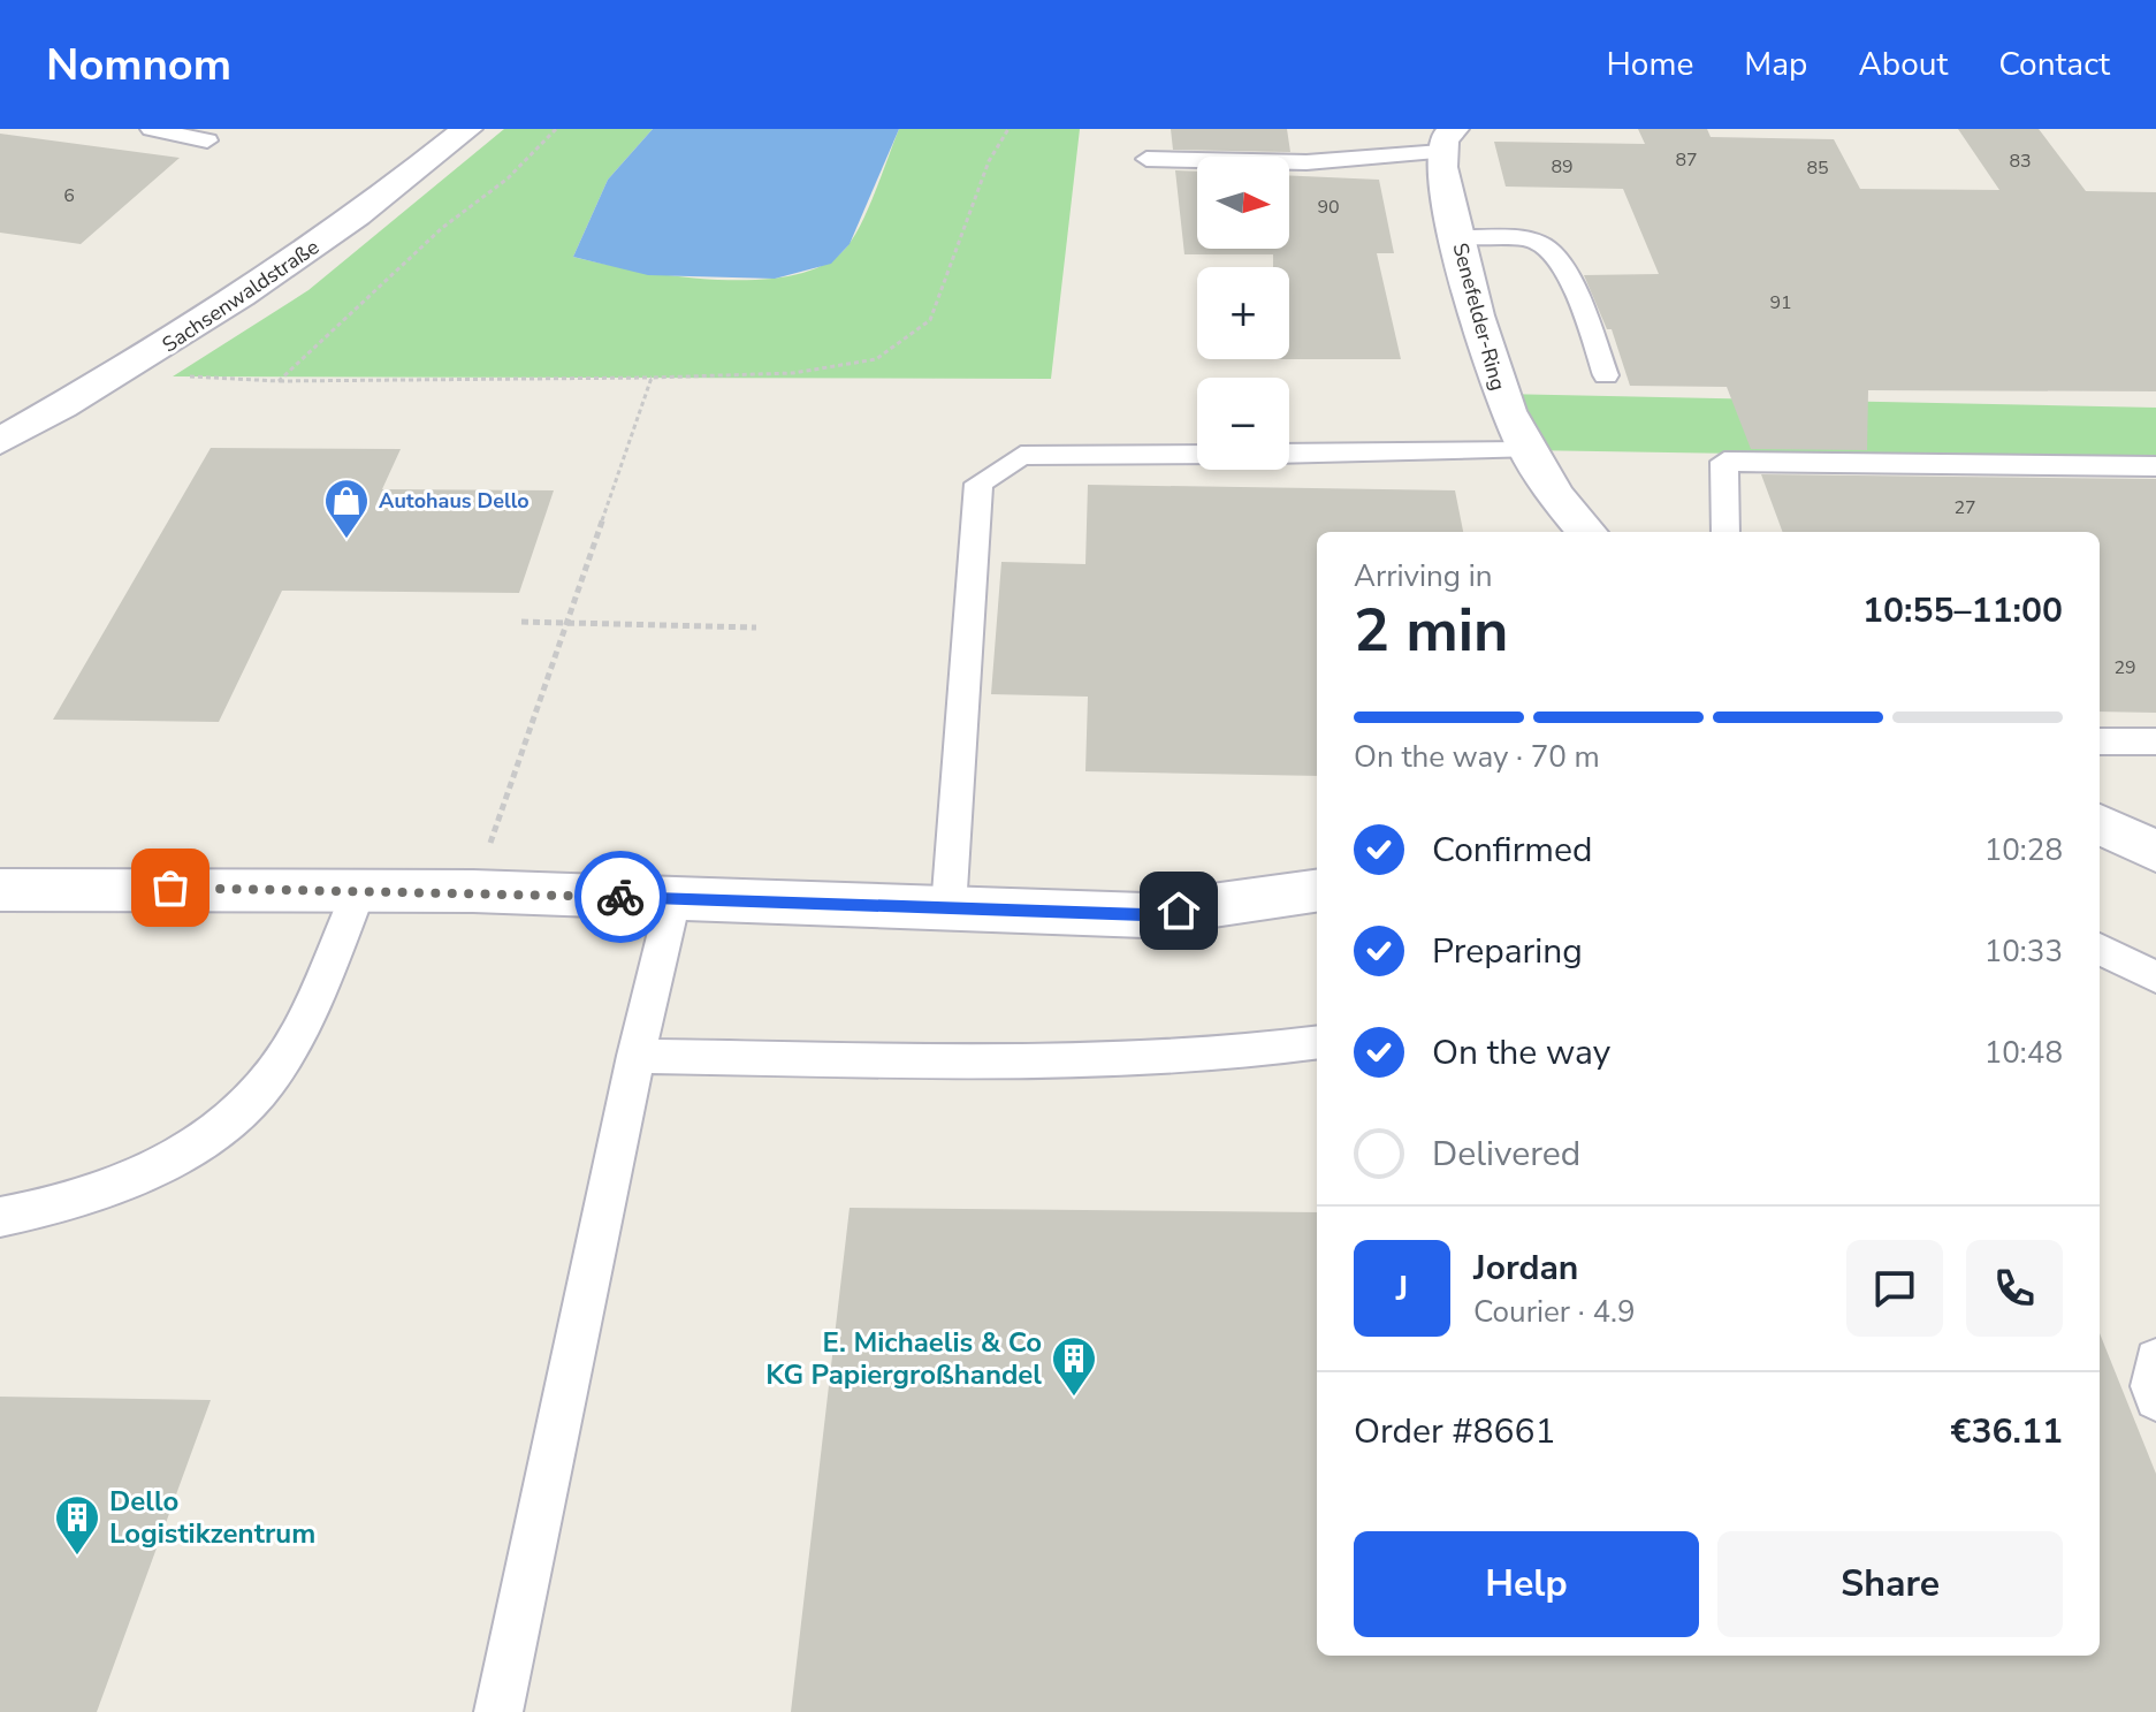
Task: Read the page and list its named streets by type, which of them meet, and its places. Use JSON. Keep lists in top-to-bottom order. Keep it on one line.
{"streets":{"street":["Sachsenwaldstraße","Senefelder-Ring"]},"places":{"shop":["Autohaus Dello"],"building":["E. Michaelis & Co KG Papiergroßhandel","Dello Logistikzentrum"]},"house_numbers":["87","83","89","85","6","90","91","27","29"],"north":"right","page":{"header":"Nomnom","nav":["Home","Map","About","Contact"],"map_buttons":["+","−"],"heading":["2 min","Arriving in","10:55–11:00"],"panel":["Jordan","Courier · 4.9","Order #8661","€36.11"],"bar":"On the way · 70 m","list":[["Confirmed","10:28"],["Preparing","10:33"],["On the way","10:48"],"Delivered"],"round":"J","buttons":["Help","Share"]}}
